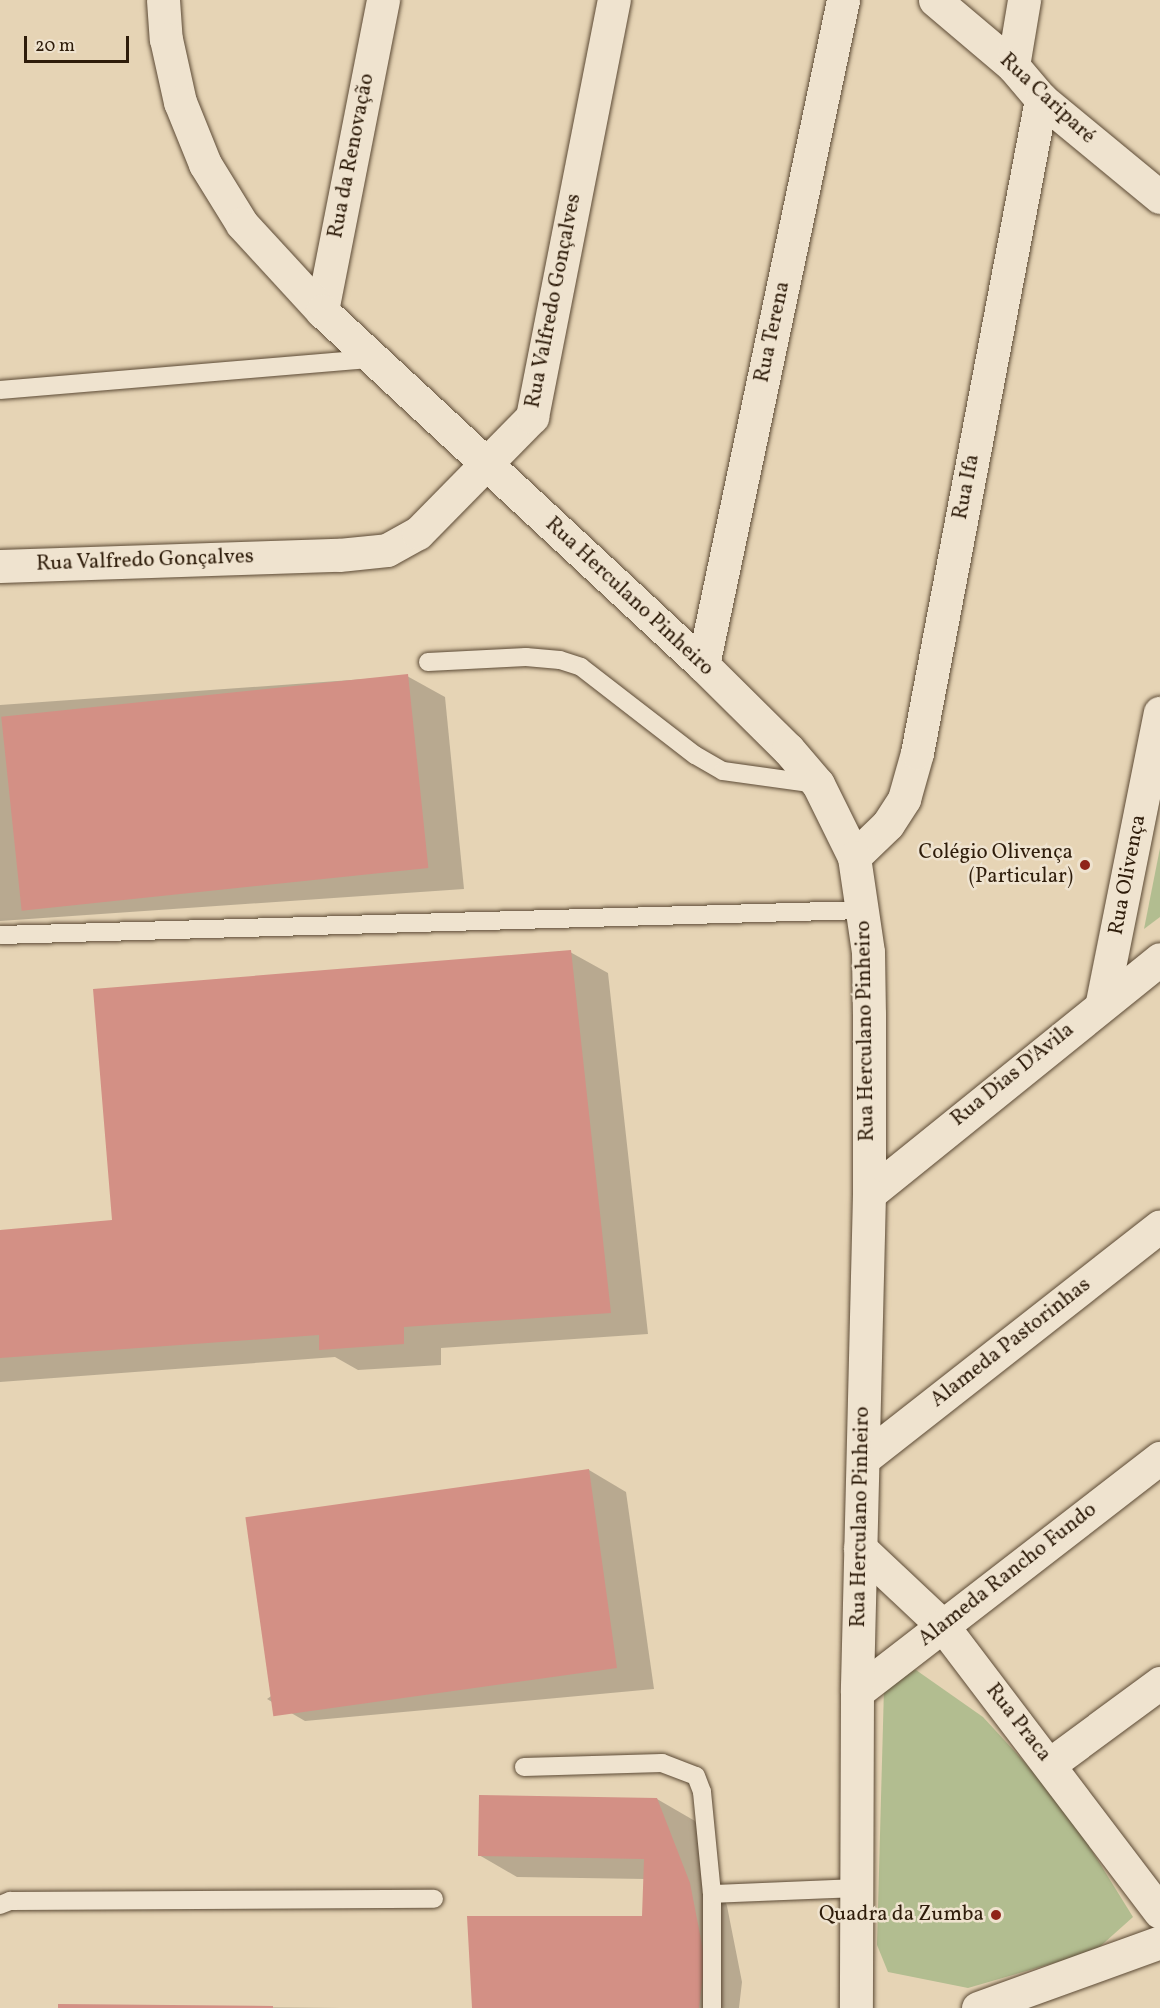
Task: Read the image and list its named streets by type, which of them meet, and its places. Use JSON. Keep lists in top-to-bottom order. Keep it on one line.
{"streets":{"street":["Rua Cariparé","Rua da Renovação","Rua Valfredo Gonçalves","Rua Terena","Rua Ifa","Rua Herculano Pinheiro","Rua Olivença","Rua Dias D'Avila","Alameda Pastorinhas","Alameda Rancho Fundo","Rua Praca"]},"crossings":[["Rua Cariparé","Rua Ifa"],["Rua da Renovação","Rua Herculano Pinheiro"],["Rua Valfredo Gonçalves","Rua Herculano Pinheiro"],["Rua Terena","Rua Herculano Pinheiro"],["Rua Ifa","Rua Herculano Pinheiro"],["Rua Herculano Pinheiro","Rua Dias D'Avila"],["Rua Herculano Pinheiro","Alameda Pastorinhas"],["Rua Herculano Pinheiro","Alameda Rancho Fundo"],["Rua Herculano Pinheiro","Rua Praca"],["Rua Olivença","Rua Dias D'Avila"],["Alameda Rancho Fundo","Rua Praca"]],"places":["Colégio Olivença (Particular)","Quadra da Zumba"],"scale_bar":"20 m"}
